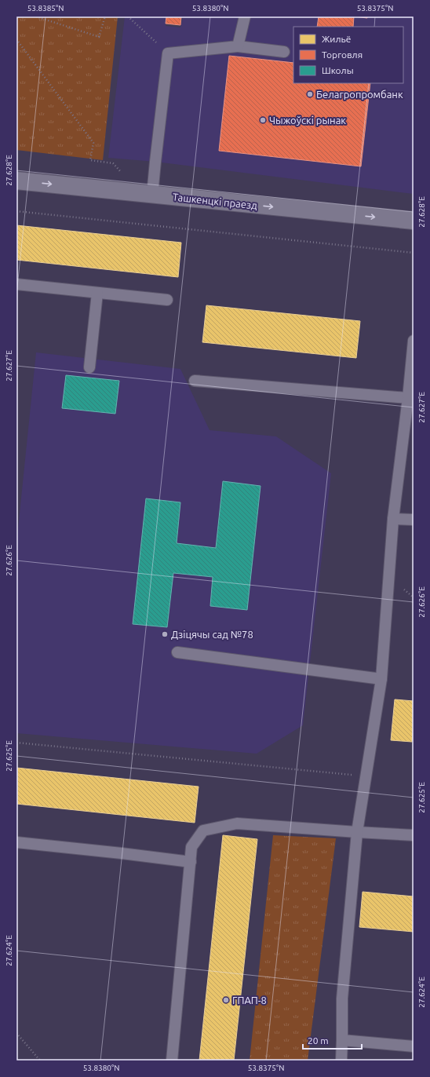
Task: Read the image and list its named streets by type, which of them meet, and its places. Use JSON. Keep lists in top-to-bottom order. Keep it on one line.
{"streets":{"street":["Ташкенцкі праезд"]},"one_way":["Ташкенцкі праезд"],"places":["Белагропромбанк","Чыжоўскі рынак","Дзіцячы сад №78","ГПАП-8"],"legend":["Жильё","Торговля","Школы"],"scale_bar":"20 m","coordinates":["53.8385°N","53.8380°N","53.8375°N","27.628°E","27.627°E","27.626°E","27.625°E","27.624°E"]}
